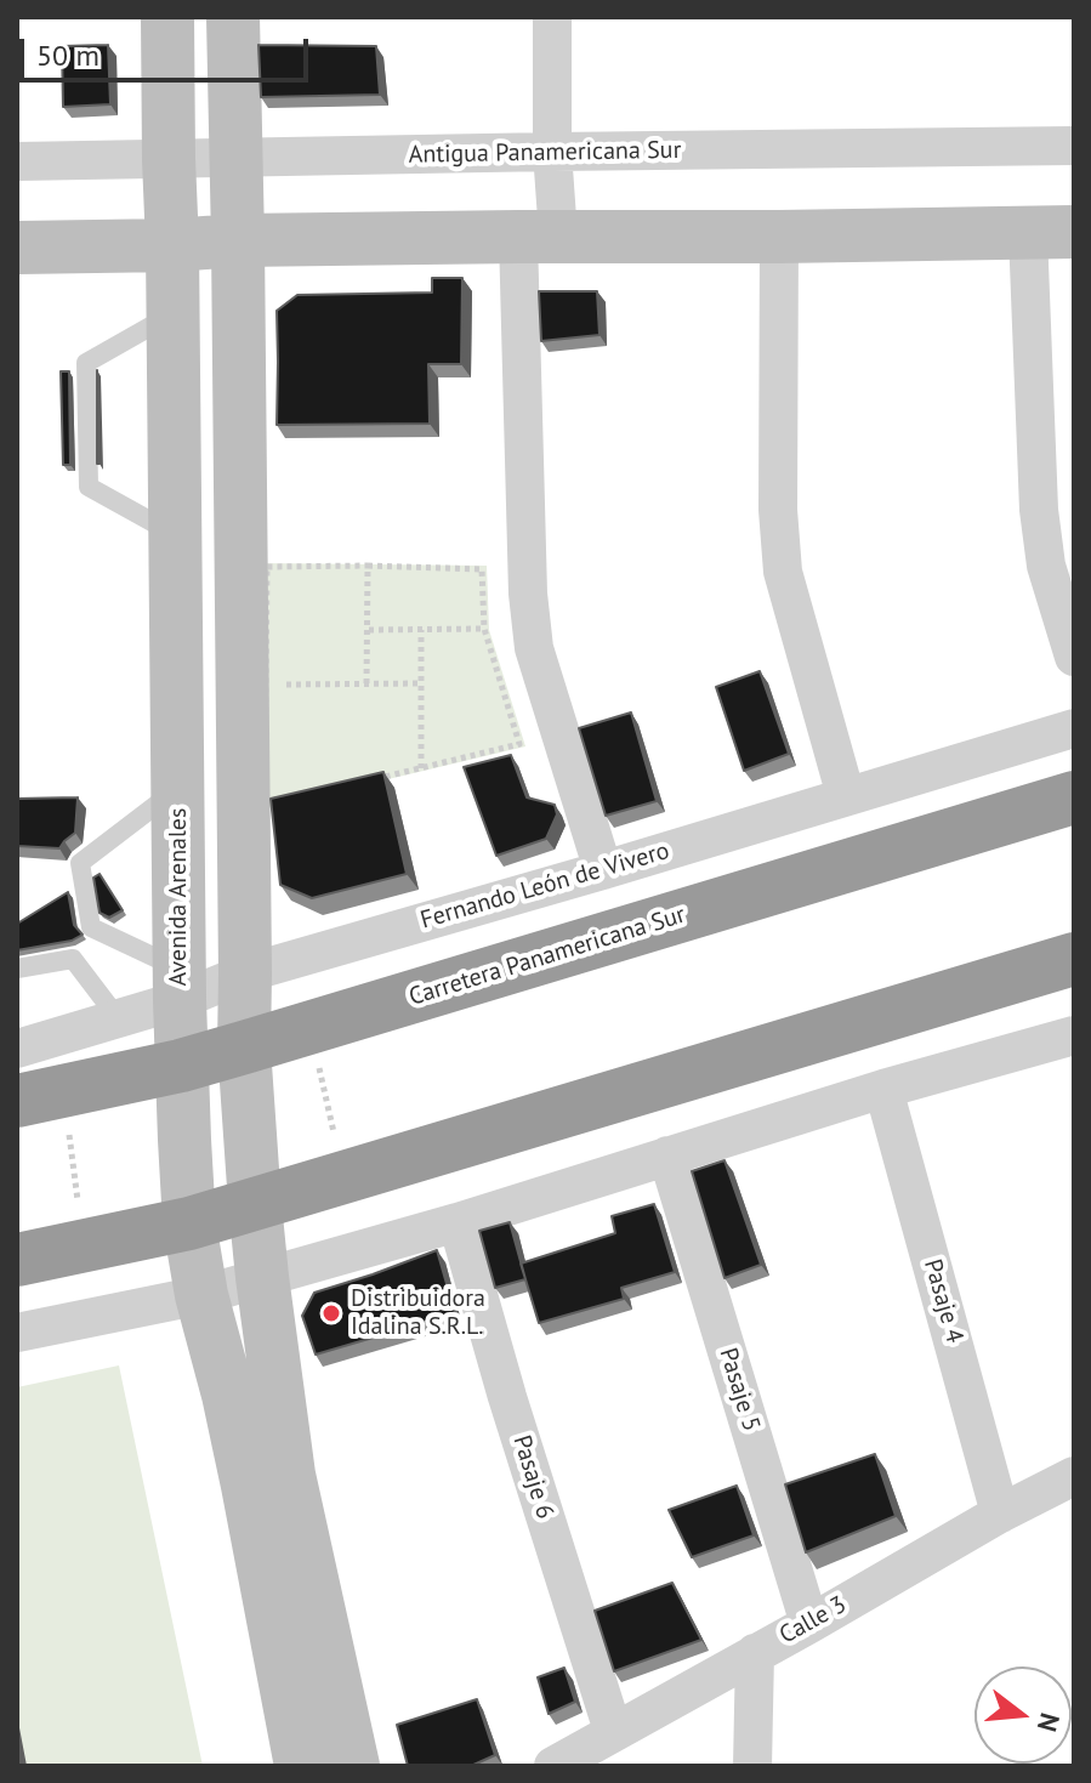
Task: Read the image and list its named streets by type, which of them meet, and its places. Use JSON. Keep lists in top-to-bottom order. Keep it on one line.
{"streets":{"highway":["Carretera Panamericana Sur"],"street":["Antigua Panamericana Sur","Fernando León de Vivero","Avenida Arenales","Pasaje 4","Pasaje 5","Pasaje 6","Calle 3"]},"crossings":[["Antigua Panamericana Sur","Avenida Arenales"],["Fernando León de Vivero","Avenida Arenales"],["Avenida Arenales","Carretera Panamericana Sur"],["Pasaje 4","Calle 3"],["Pasaje 5","Calle 3"],["Pasaje 6","Calle 3"]],"places":["Distribuidora Idalina S.R.L."],"scale_bar":"50 m","north":"right"}
